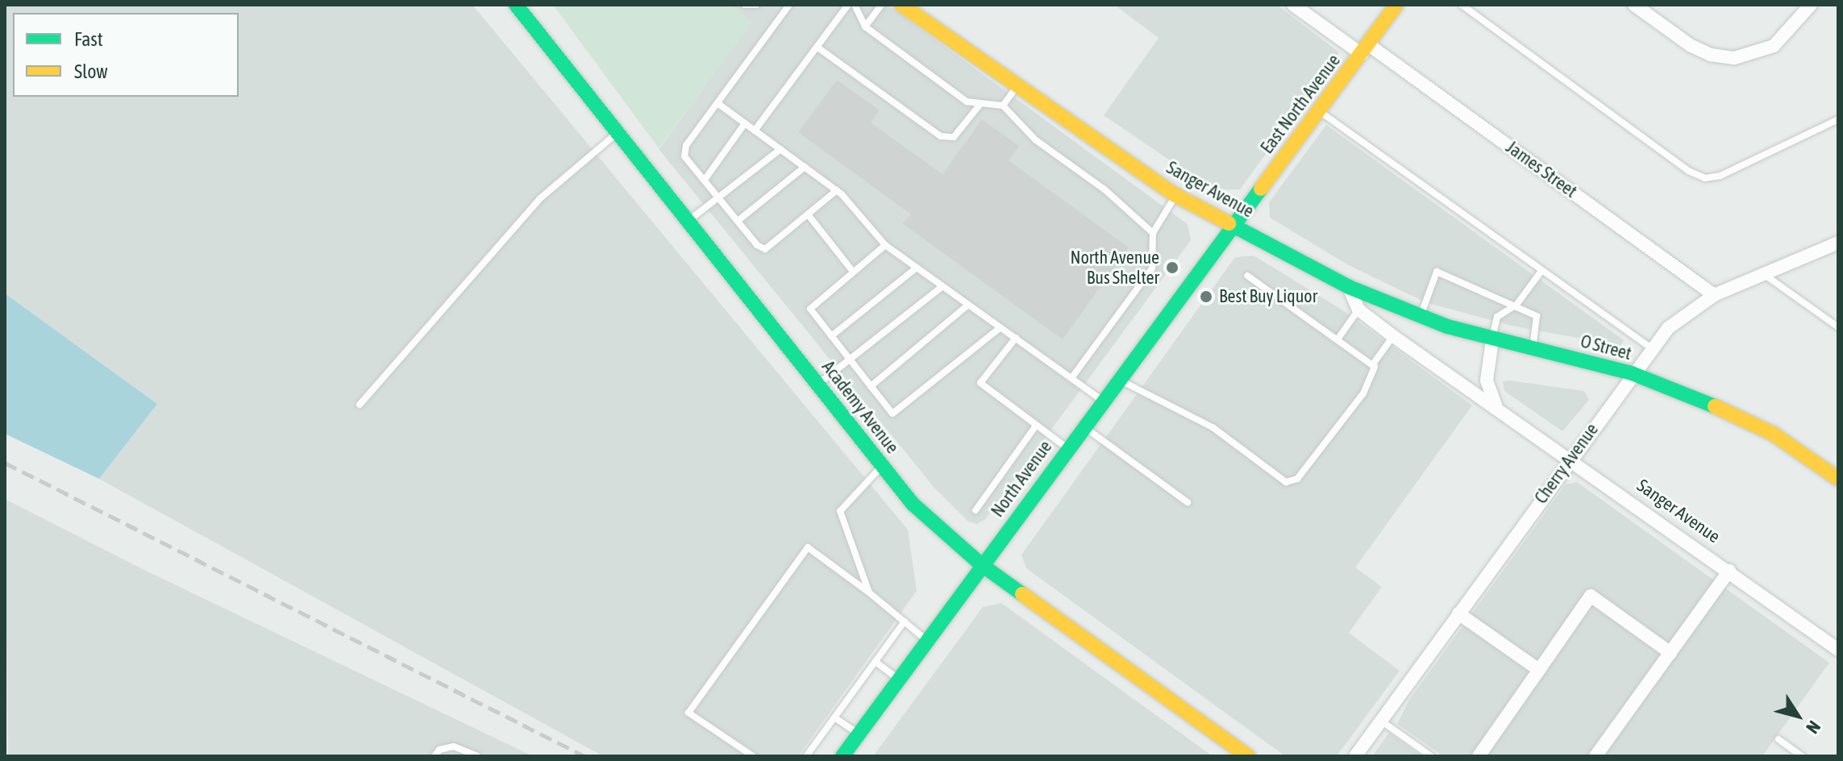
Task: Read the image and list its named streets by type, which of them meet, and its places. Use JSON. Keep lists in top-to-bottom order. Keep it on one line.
{"streets":{"street":["East North Avenue","James Street","Sanger Avenue","O Street","Academy Avenue","Cherry Avenue","North Avenue"]},"crossings":[["East North Avenue","James Street"],["East North Avenue","Sanger Avenue"],["East North Avenue","North Avenue"],["James Street","Cherry Avenue"],["Sanger Avenue","O Street"],["Sanger Avenue","Cherry Avenue"],["Sanger Avenue","North Avenue"],["O Street","Cherry Avenue"],["Academy Avenue","North Avenue"]],"places":["North Avenue Bus Shelter","Best Buy Liquor"],"legend":["Fast","Slow"],"north":"bottom right"}
